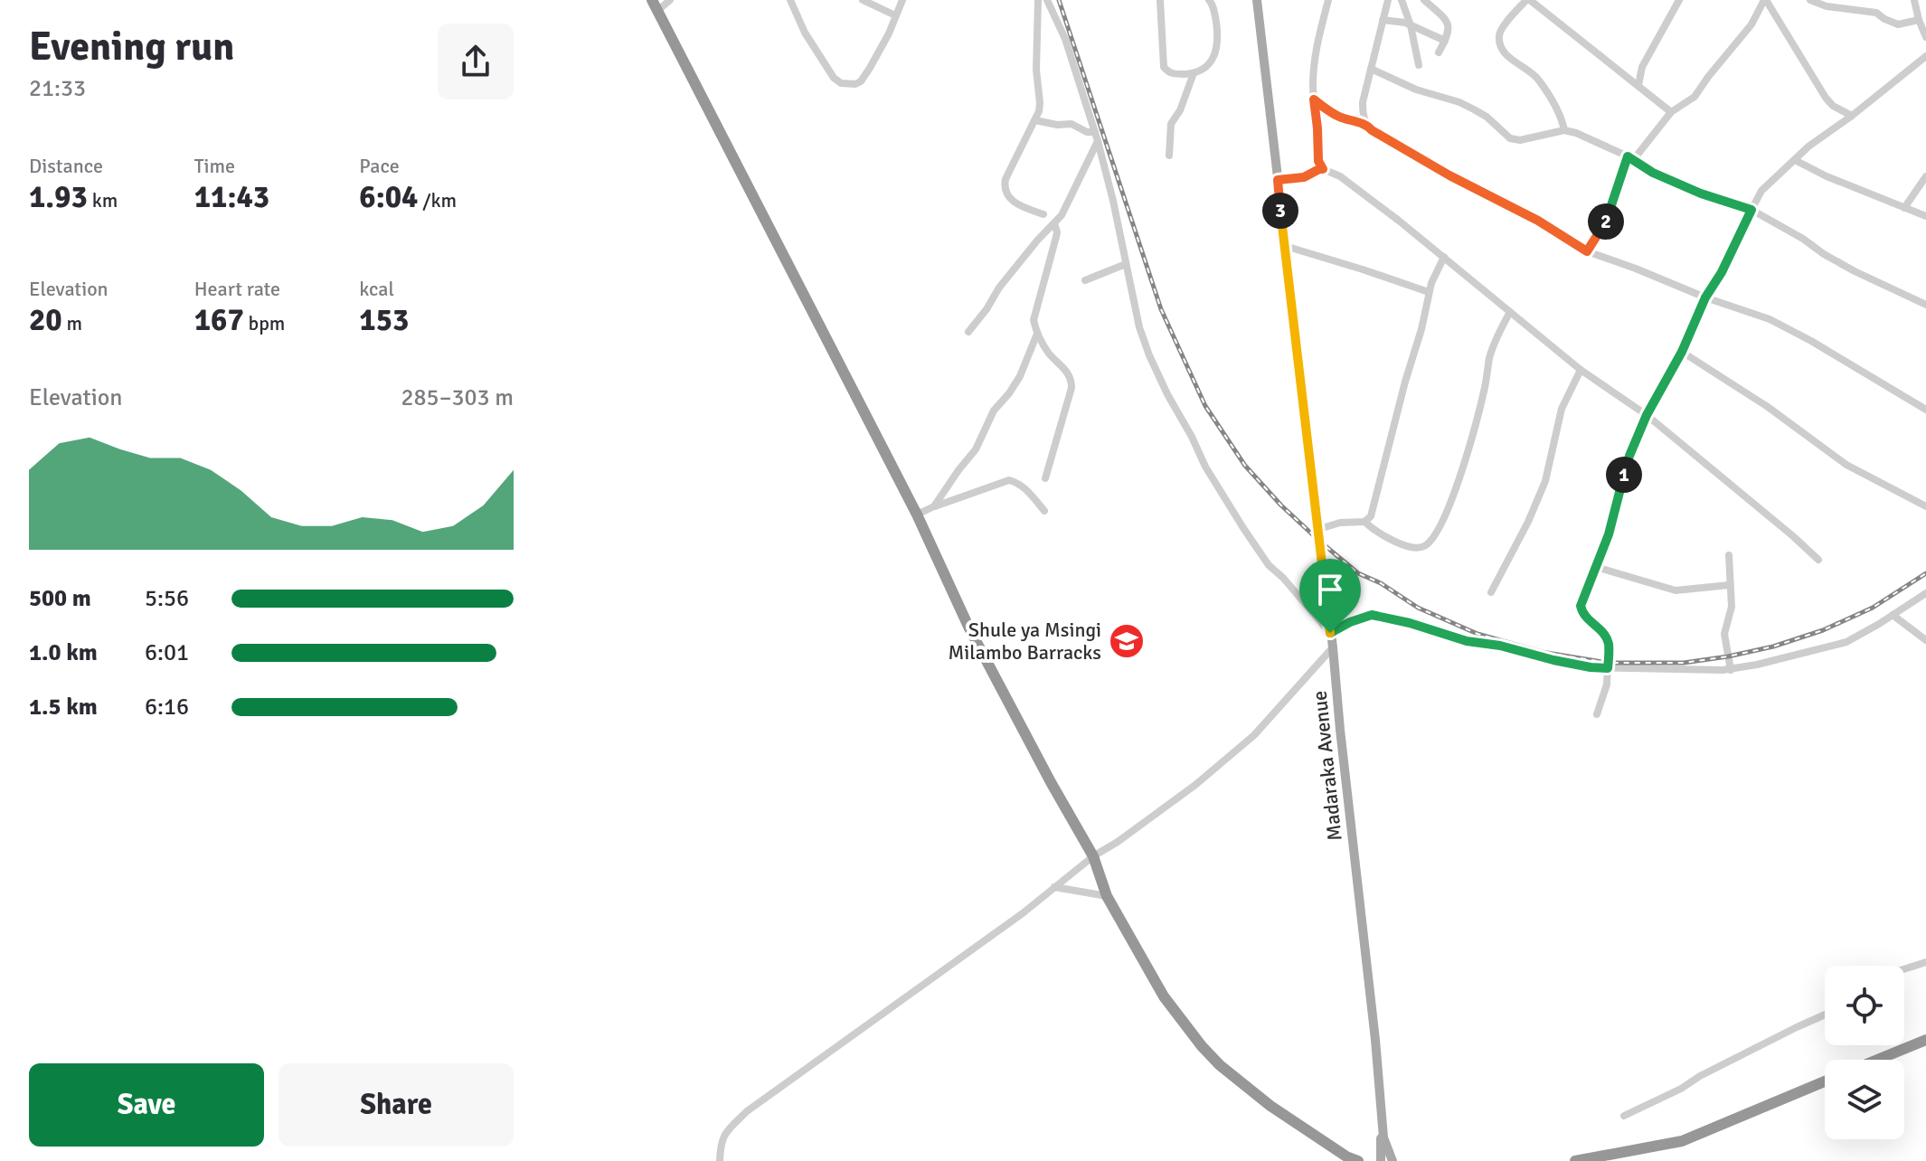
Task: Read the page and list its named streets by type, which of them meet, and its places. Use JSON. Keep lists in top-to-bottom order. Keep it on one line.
{"streets":{"main road":["Madaraka Avenue"]},"places":{"school or university":["Shule ya Msingi Milambo Barracks"]},"page":{"heading":["Evening run","21:33"],"stats":[["Distance","1.93 km"],["Time","11:43"],["Pace","6:04 /km"],["Elevation","20 m"],["Heart rate","167 bpm"],["kcal","153"]],"pins":["3","2","1"],"chart":["Elevation","285–303 m"],"list":[{"name":"500 m","note":"5:56"},{"name":"1.0 km","note":"6:01"},{"name":"1.5 km","note":"6:16"}],"buttons":["Save","Share"]}}
